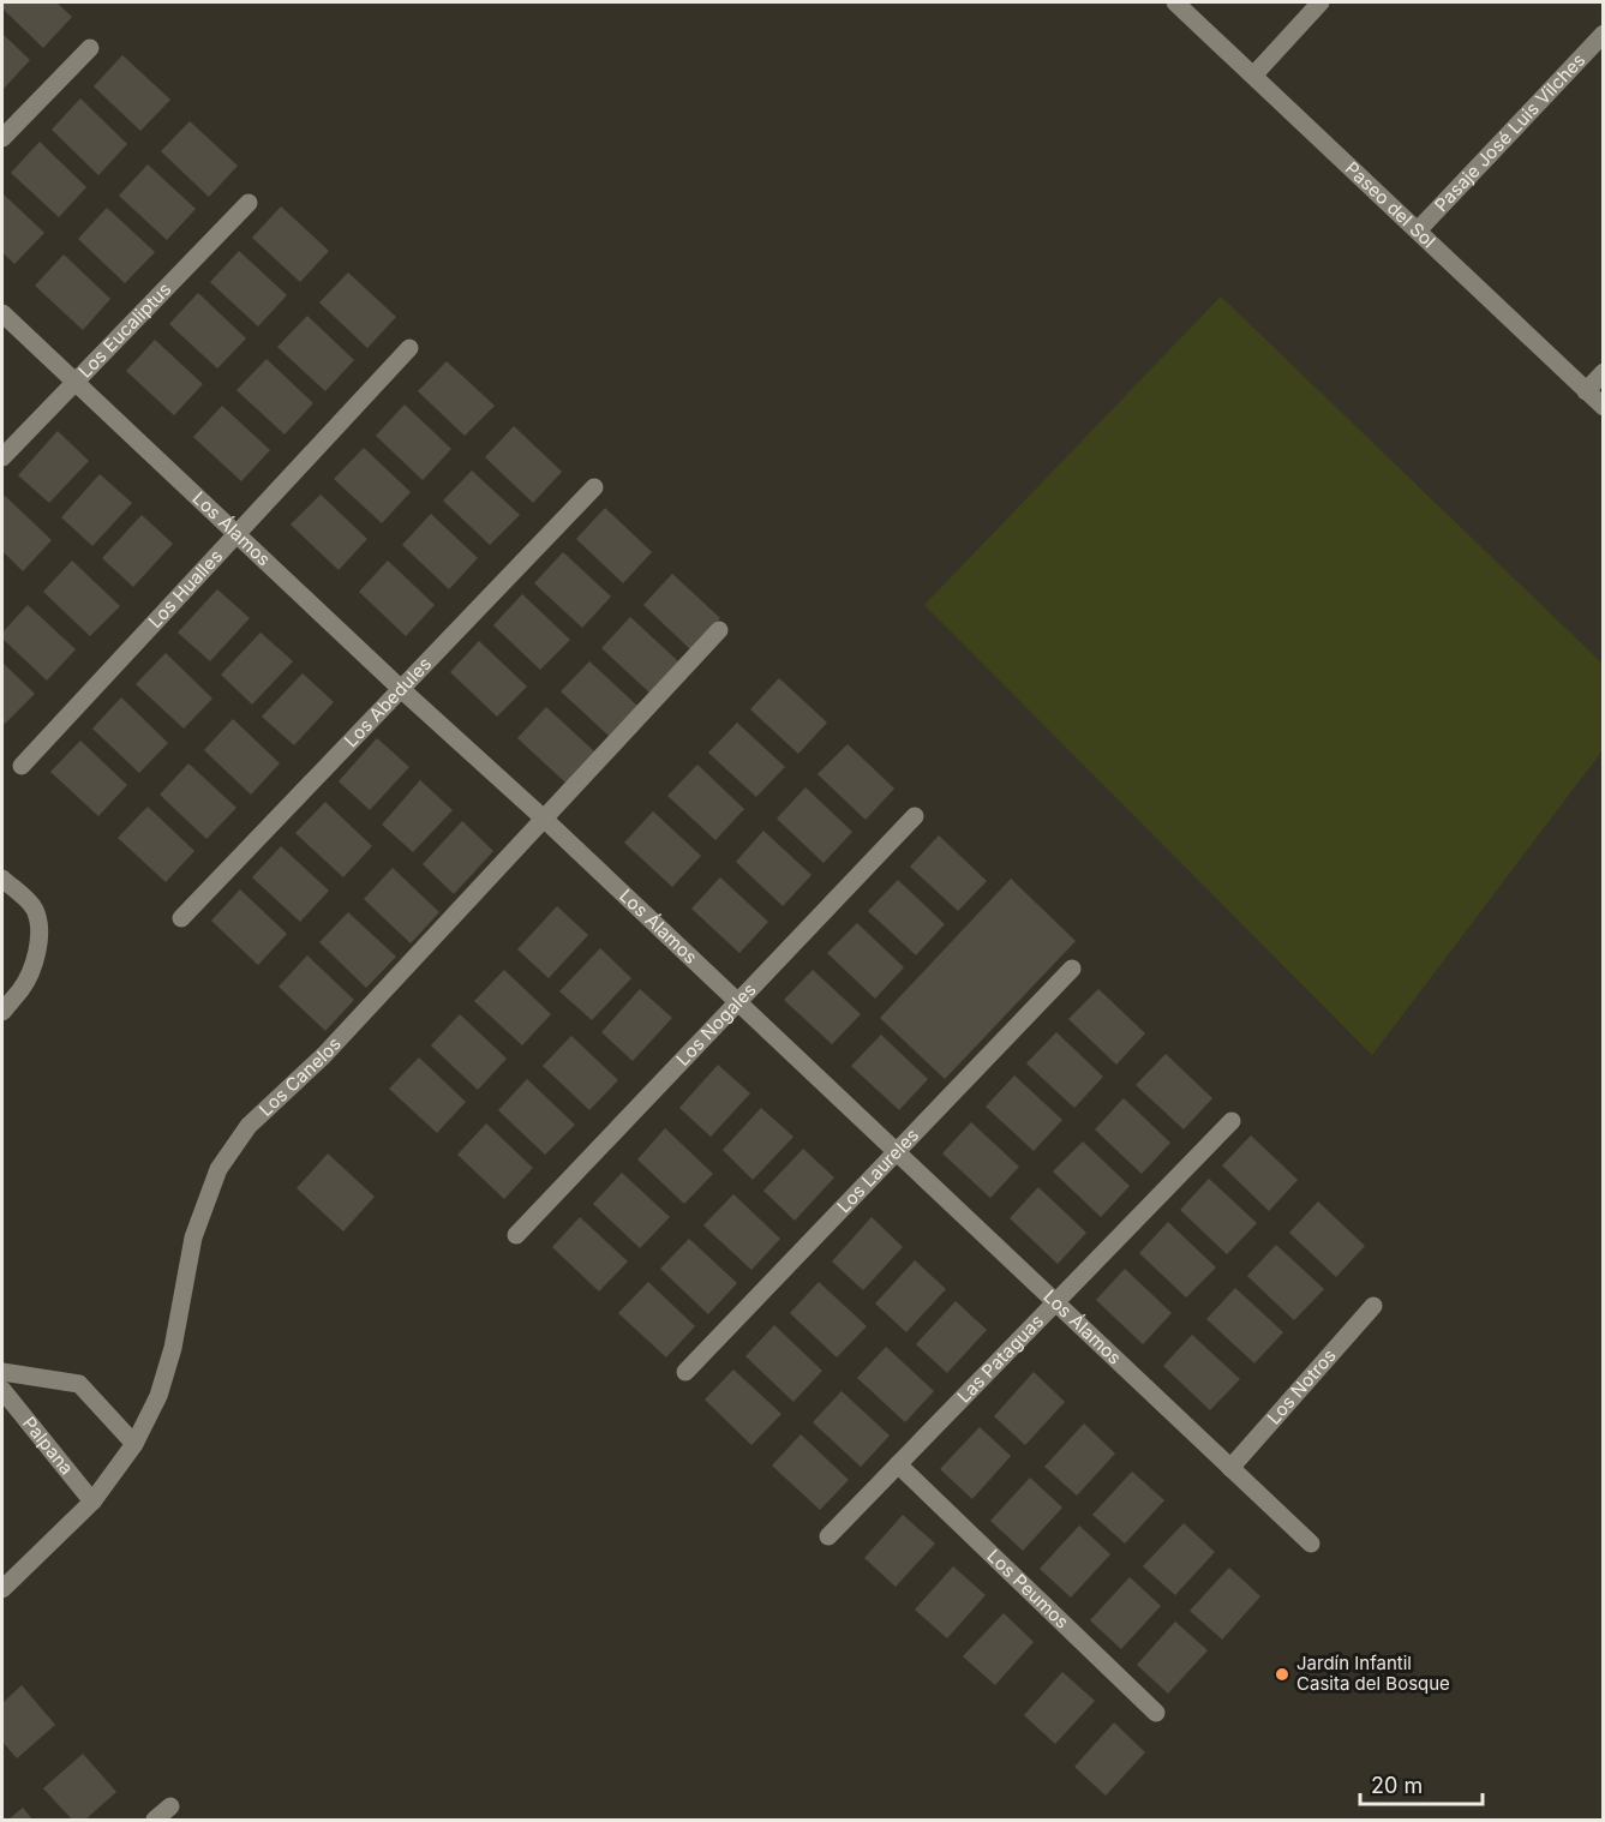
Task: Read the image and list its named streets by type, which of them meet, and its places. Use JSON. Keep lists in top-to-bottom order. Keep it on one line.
{"streets":{"street":["Pasaje José Luis Vilches","Paseo del Sol","Los Eucaliptus","Los Álamos","Los Hualles","Los Abedules","Los Nogales","Los Canelos","Los Laureles","Las Pataguas","Los Notros","Palpana","Los Peumos"]},"crossings":[["Pasaje José Luis Vilches","Paseo del Sol"],["Los Eucaliptus","Los Álamos"],["Los Álamos","Los Hualles"],["Los Álamos","Los Abedules"],["Los Álamos","Los Nogales"],["Los Álamos","Los Canelos"],["Los Álamos","Los Laureles"],["Los Álamos","Las Pataguas"],["Los Álamos","Los Notros"],["Los Canelos","Palpana"],["Las Pataguas","Los Peumos"]],"places":["Jardín Infantil Casita del Bosque"],"scale_bar":"20 m"}
